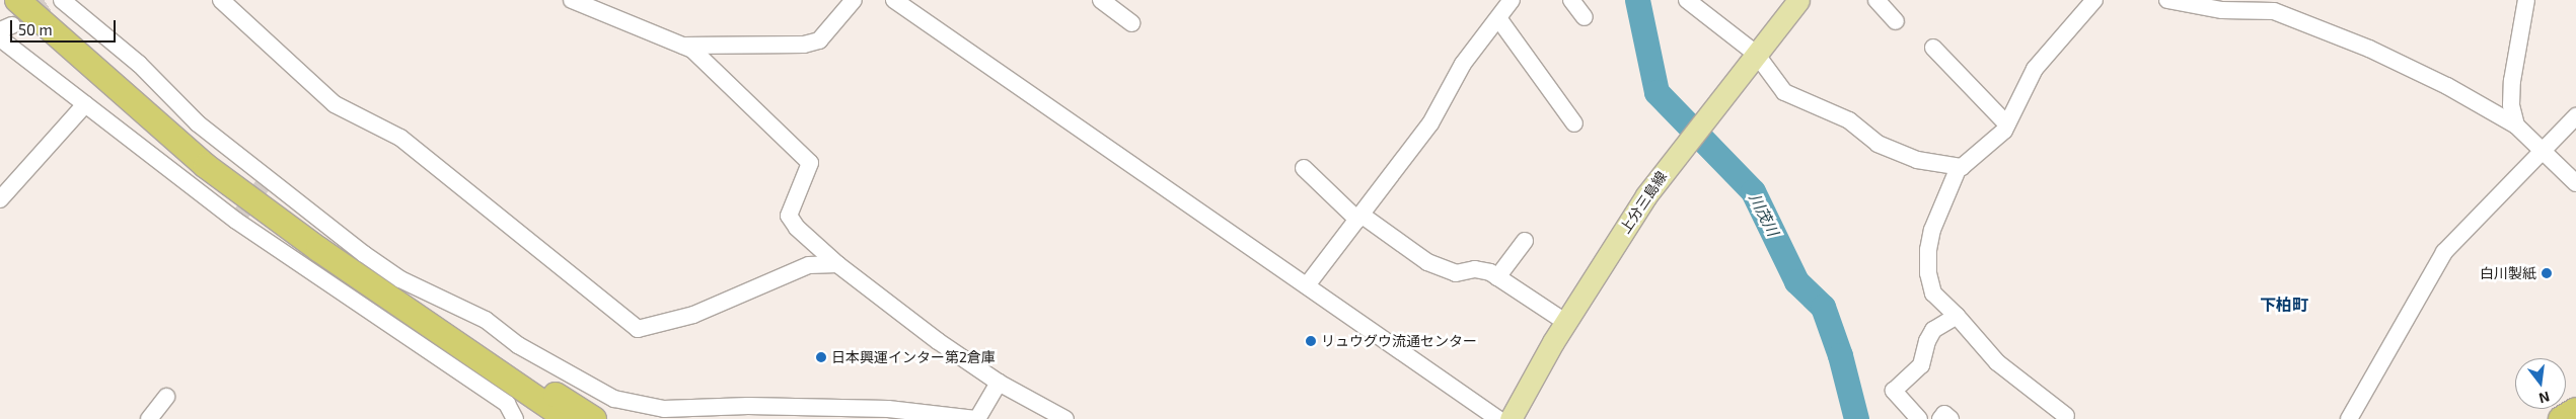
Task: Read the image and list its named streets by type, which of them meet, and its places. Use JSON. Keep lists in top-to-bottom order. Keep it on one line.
{"streets":{"main road":["上分三島線"]},"districts":["下柏町"],"water":["川茂川"],"places":["白川製紙","リュウグウ流通センター","日本興運インター第2倉庫"],"scale_bar":"50 m","north":"bottom"}
